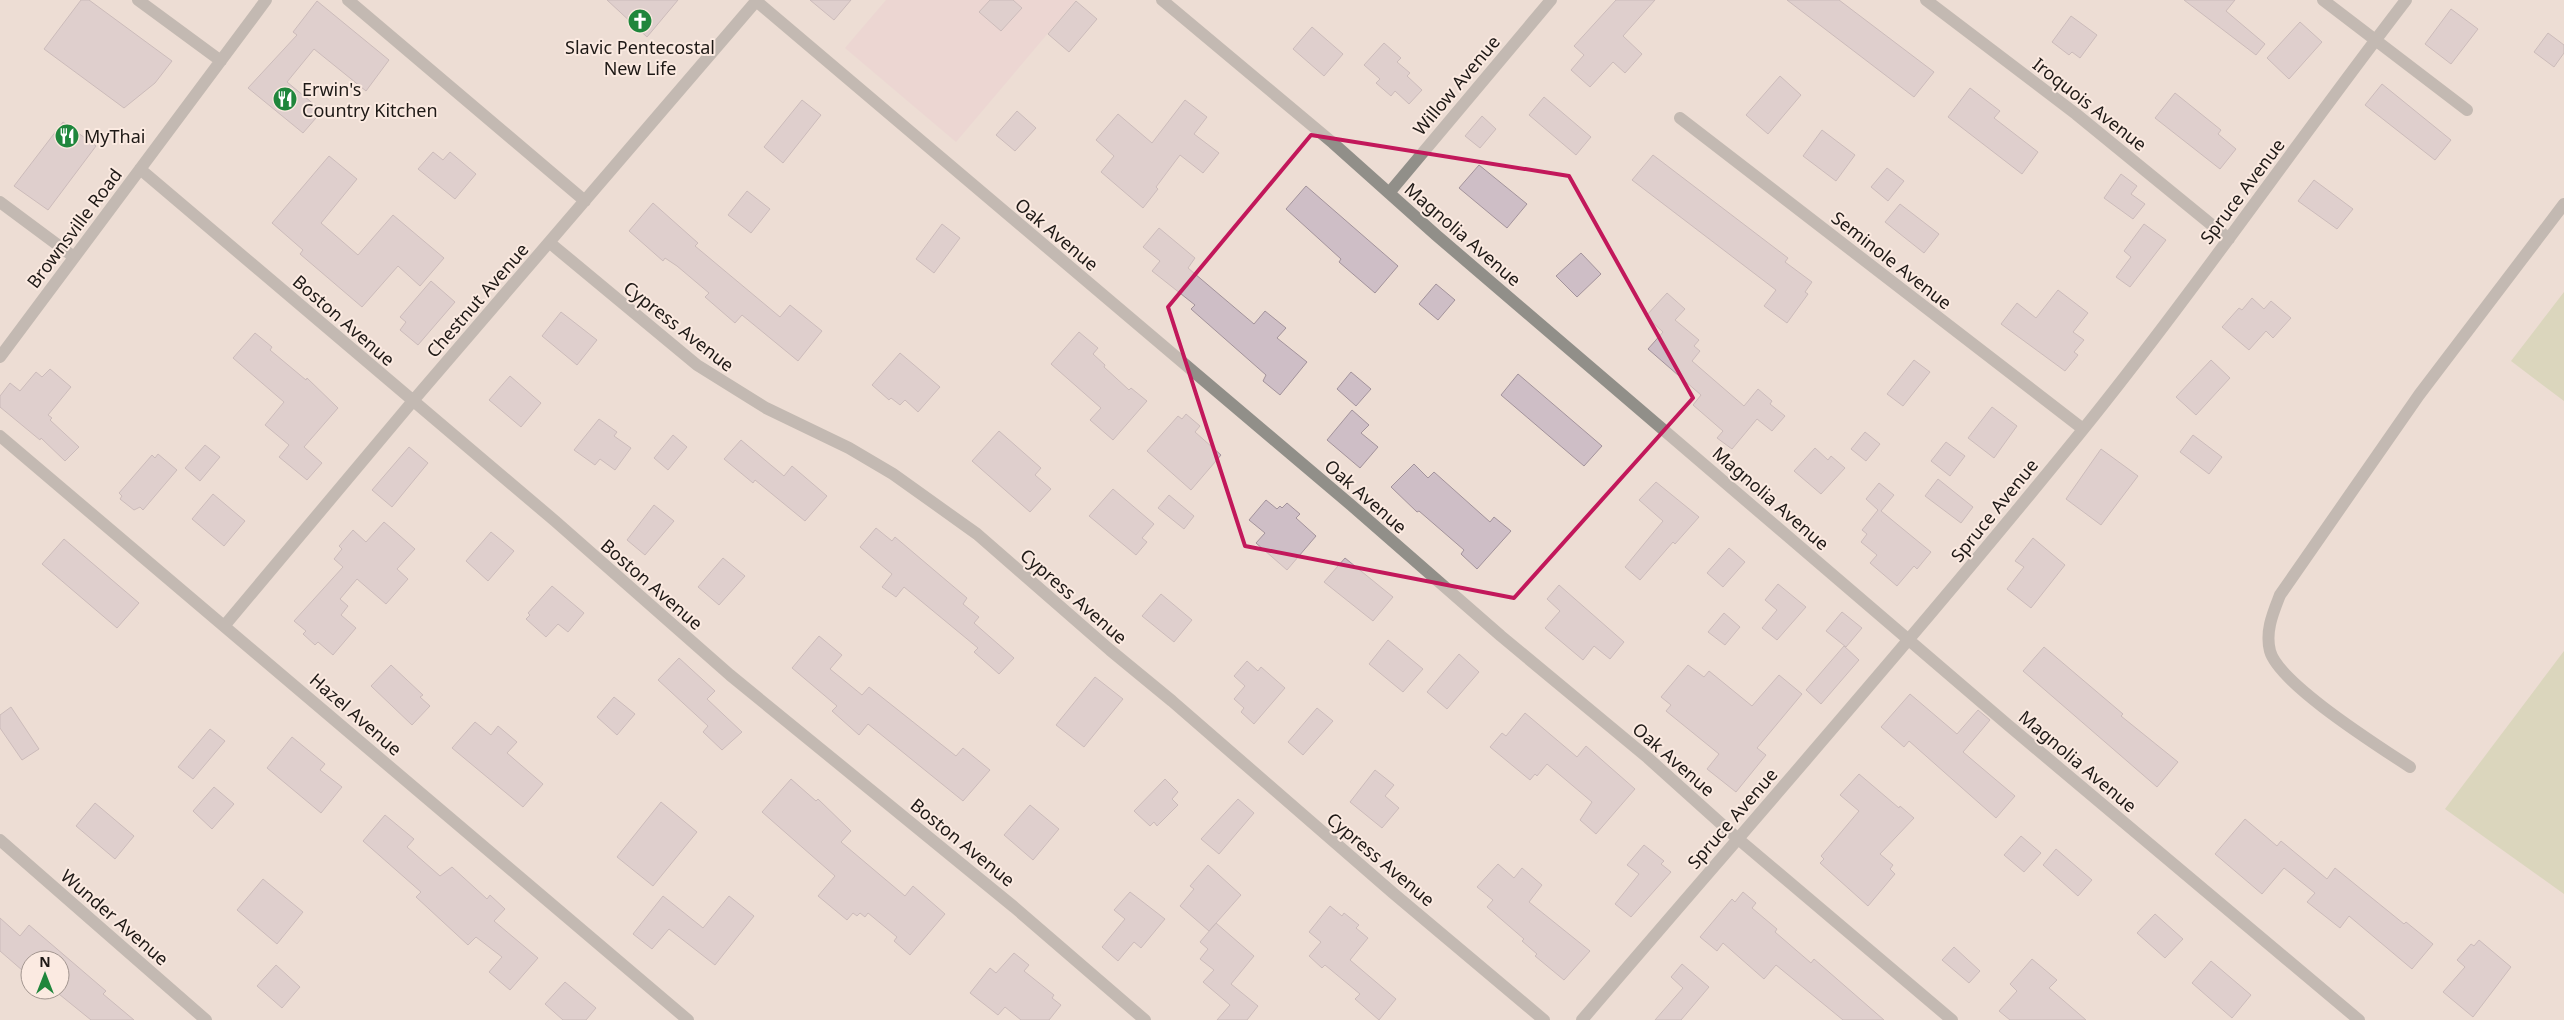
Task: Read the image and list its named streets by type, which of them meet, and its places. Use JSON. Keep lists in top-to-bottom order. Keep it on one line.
{"streets":{"street":["Willow Avenue","Iroquois Avenue","Spruce Avenue","Brownsville Road","Oak Avenue","Magnolia Avenue","Seminole Avenue","Chestnut Avenue","Boston Avenue","Cypress Avenue","Hazel Avenue","Wunder Avenue"]},"crossings":[["Willow Avenue","Magnolia Avenue"],["Iroquois Avenue","Spruce Avenue"],["Spruce Avenue","Oak Avenue"],["Spruce Avenue","Magnolia Avenue"],["Spruce Avenue","Seminole Avenue"],["Brownsville Road","Boston Avenue"],["Oak Avenue","Chestnut Avenue"],["Chestnut Avenue","Boston Avenue"],["Chestnut Avenue","Cypress Avenue"],["Chestnut Avenue","Hazel Avenue"]],"places":{"church":["Slavic Pentecostal New Life"],"restaurant":["Erwin's Country Kitchen","MyThai"]},"north":"top"}
